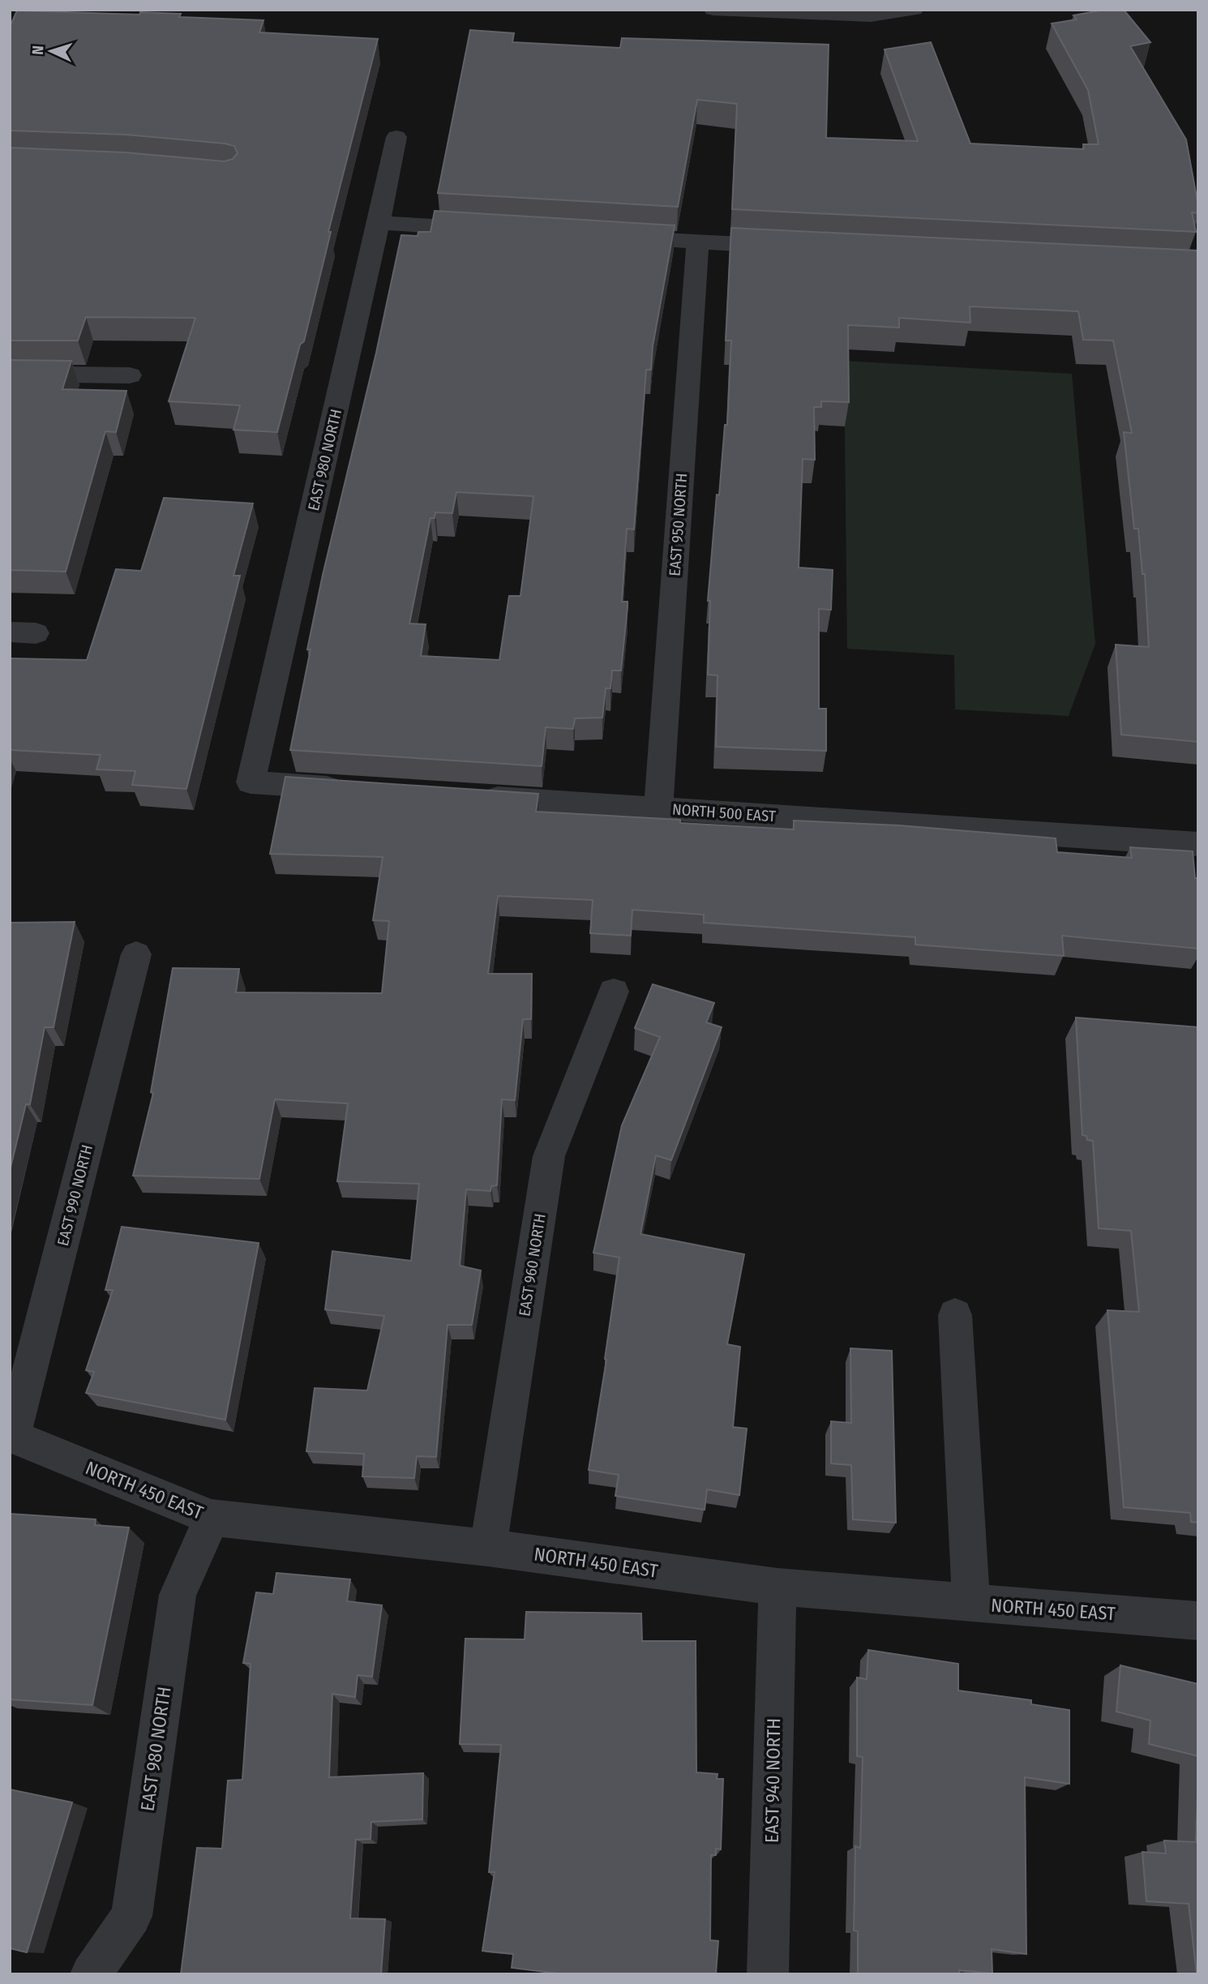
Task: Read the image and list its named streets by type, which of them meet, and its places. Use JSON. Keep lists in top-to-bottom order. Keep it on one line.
{"streets":{"street":["EAST 980 NORTH","EAST 950 NORTH","NORTH 500 EAST","EAST 990 NORTH","EAST 960 NORTH","NORTH 450 EAST","EAST 940 NORTH"]},"crossings":[["EAST 980 NORTH","NORTH 450 EAST"],["EAST 950 NORTH","NORTH 500 EAST"],["EAST 990 NORTH","NORTH 450 EAST"],["EAST 960 NORTH","NORTH 450 EAST"],["NORTH 450 EAST","EAST 940 NORTH"]],"north":"left"}
